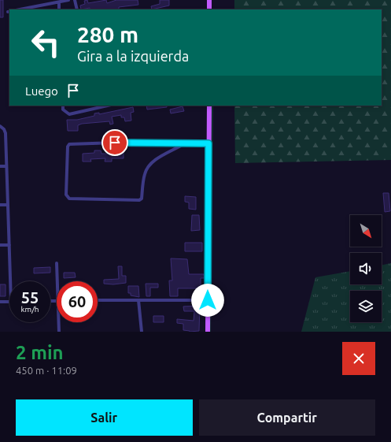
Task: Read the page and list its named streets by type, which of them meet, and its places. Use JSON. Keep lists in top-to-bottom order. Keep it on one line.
{"north":"bottom right","page":{"turn":["280 m","Gira a la izquierda"],"then":"Luego","speed":"55 km/h","limit":"60","heading":["2 min","450 m · 11:09"],"buttons":["Salir","Compartir"]}}
